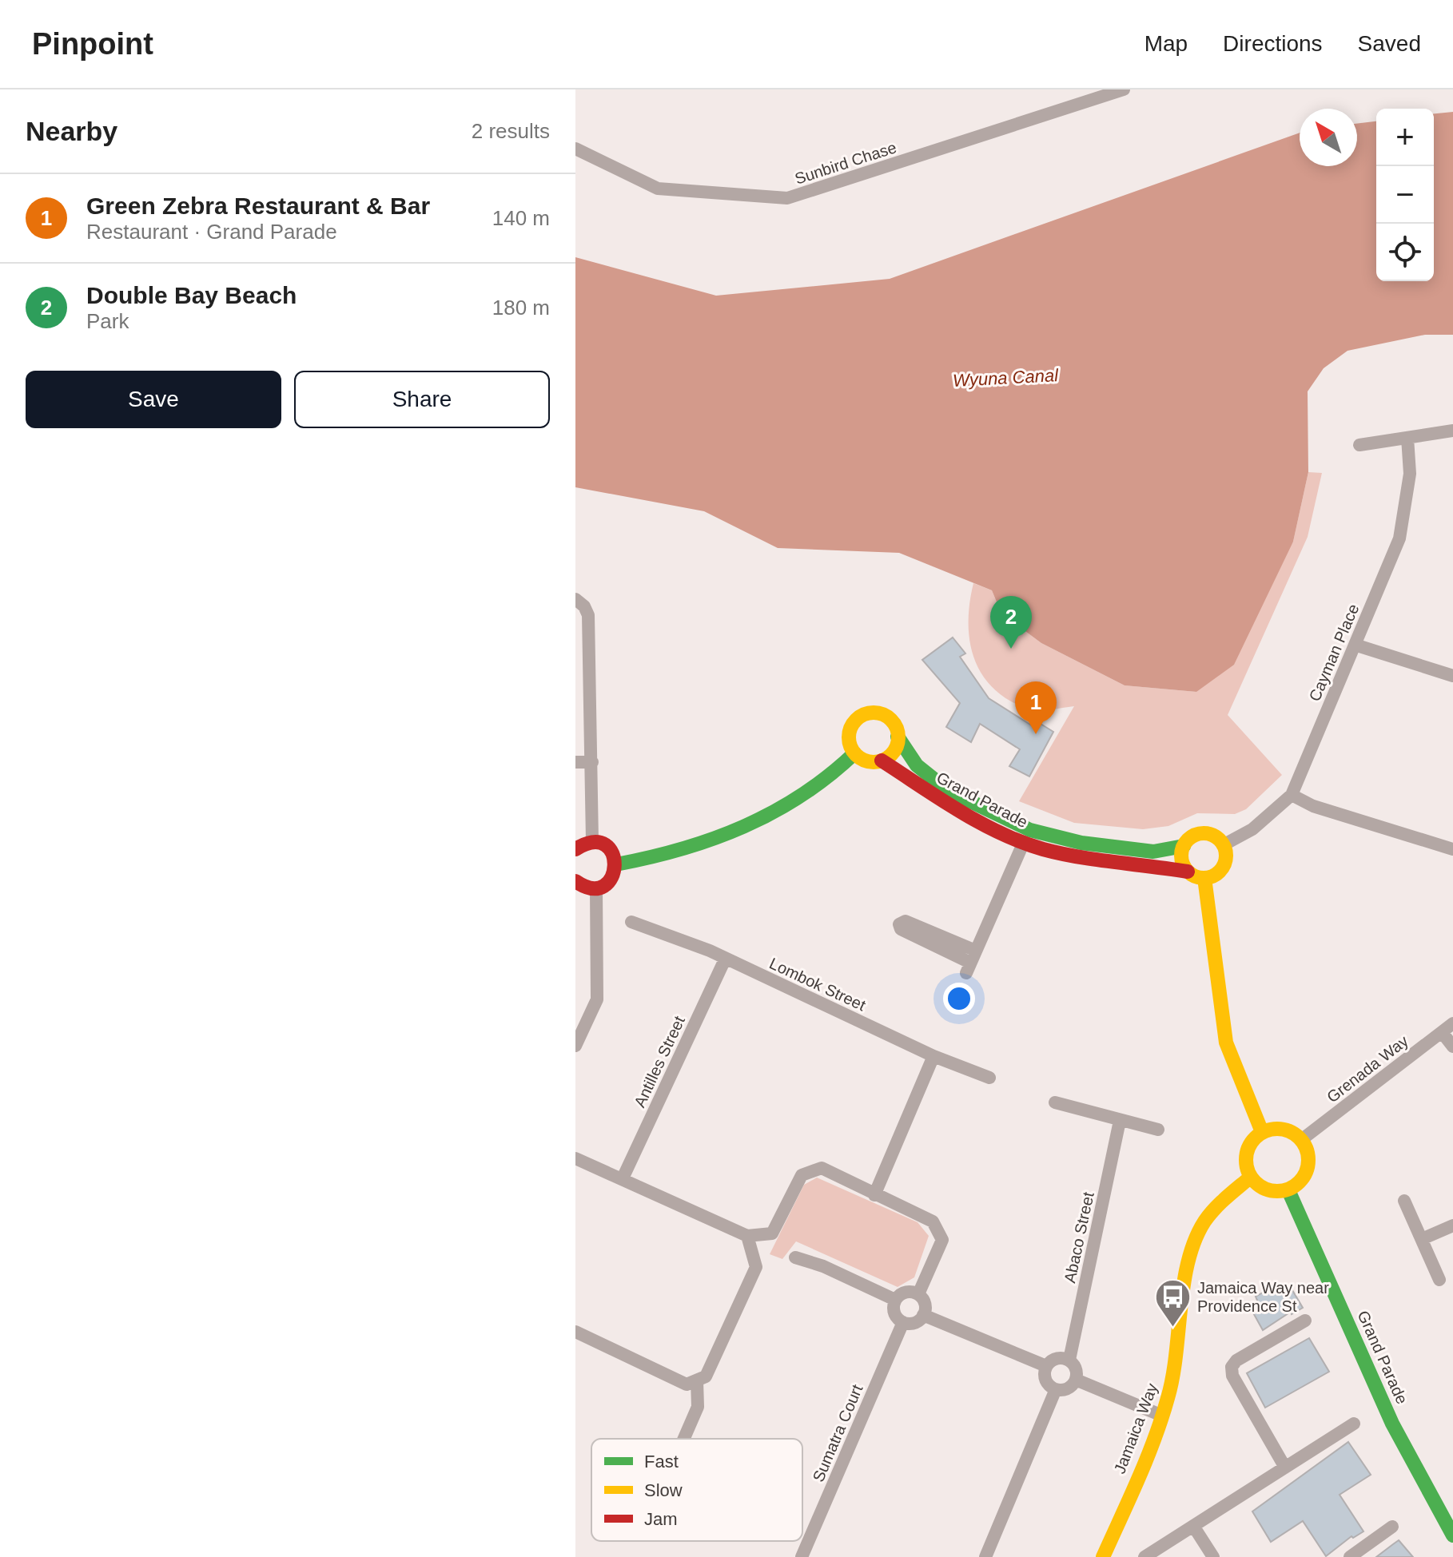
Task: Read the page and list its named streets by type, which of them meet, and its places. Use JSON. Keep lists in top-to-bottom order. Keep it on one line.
{"streets":{"street":["Sunbird Chase","Cayman Place","Grand Parade","Lombok Street","Antilles Street","Grenada Way","Abaco Street","Jamaica Way","Sumatra Court"]},"crossings":[["Cayman Place","Grand Parade"],["Grand Parade","Grenada Way"],["Grand Parade","Jamaica Way"],["Lombok Street","Antilles Street"],["Grenada Way","Jamaica Way"]],"water":["Wyuna Canal"],"places":{"bus stop":["Jamaica Way near Providence St"]},"legend":["Fast","Slow","Jam"],"north":"top left","page":{"header":"Pinpoint","nav":["Map","Directions","Saved"],"heading":["Nearby","2 results"],"map_buttons":["+","−"],"list":[{"mark":"1","name":"Green Zebra Restaurant & Bar","note":"Restaurant · Grand Parade","value":"140 m"},{"mark":"2","name":"Double Bay Beach","note":"Park","value":"180 m"}],"buttons":["Save","Share"],"pins":["2","1"]}}
